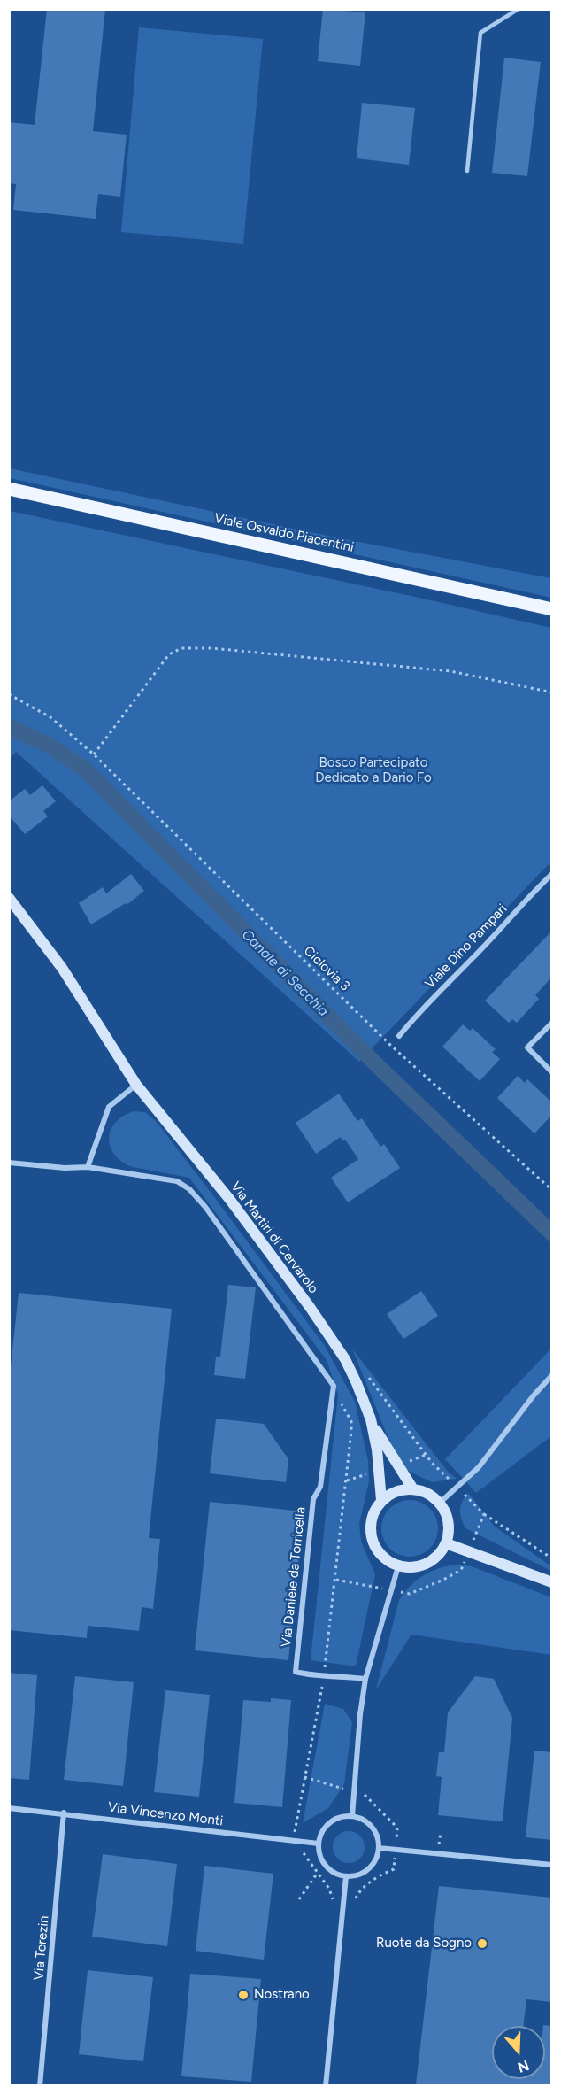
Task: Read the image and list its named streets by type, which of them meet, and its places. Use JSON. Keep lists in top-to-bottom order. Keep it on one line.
{"streets":{"main road":["Viale Osvaldo Piacentini","Via Martiri di Cervarolo"],"street":["Viale Dino Pampari","Via Daniele da Torricella","Via Vincenzo Monti","Via Terezin"],"path":["Ciclovia 3"]},"crossings":[["Via Vincenzo Monti","Via Terezin"]],"water":["Canale di Secchia"],"parks":["Bosco Partecipato Dedicato a Dario Fo"],"places":["Ruote da Sogno","Nostrano"],"north":"bottom"}
